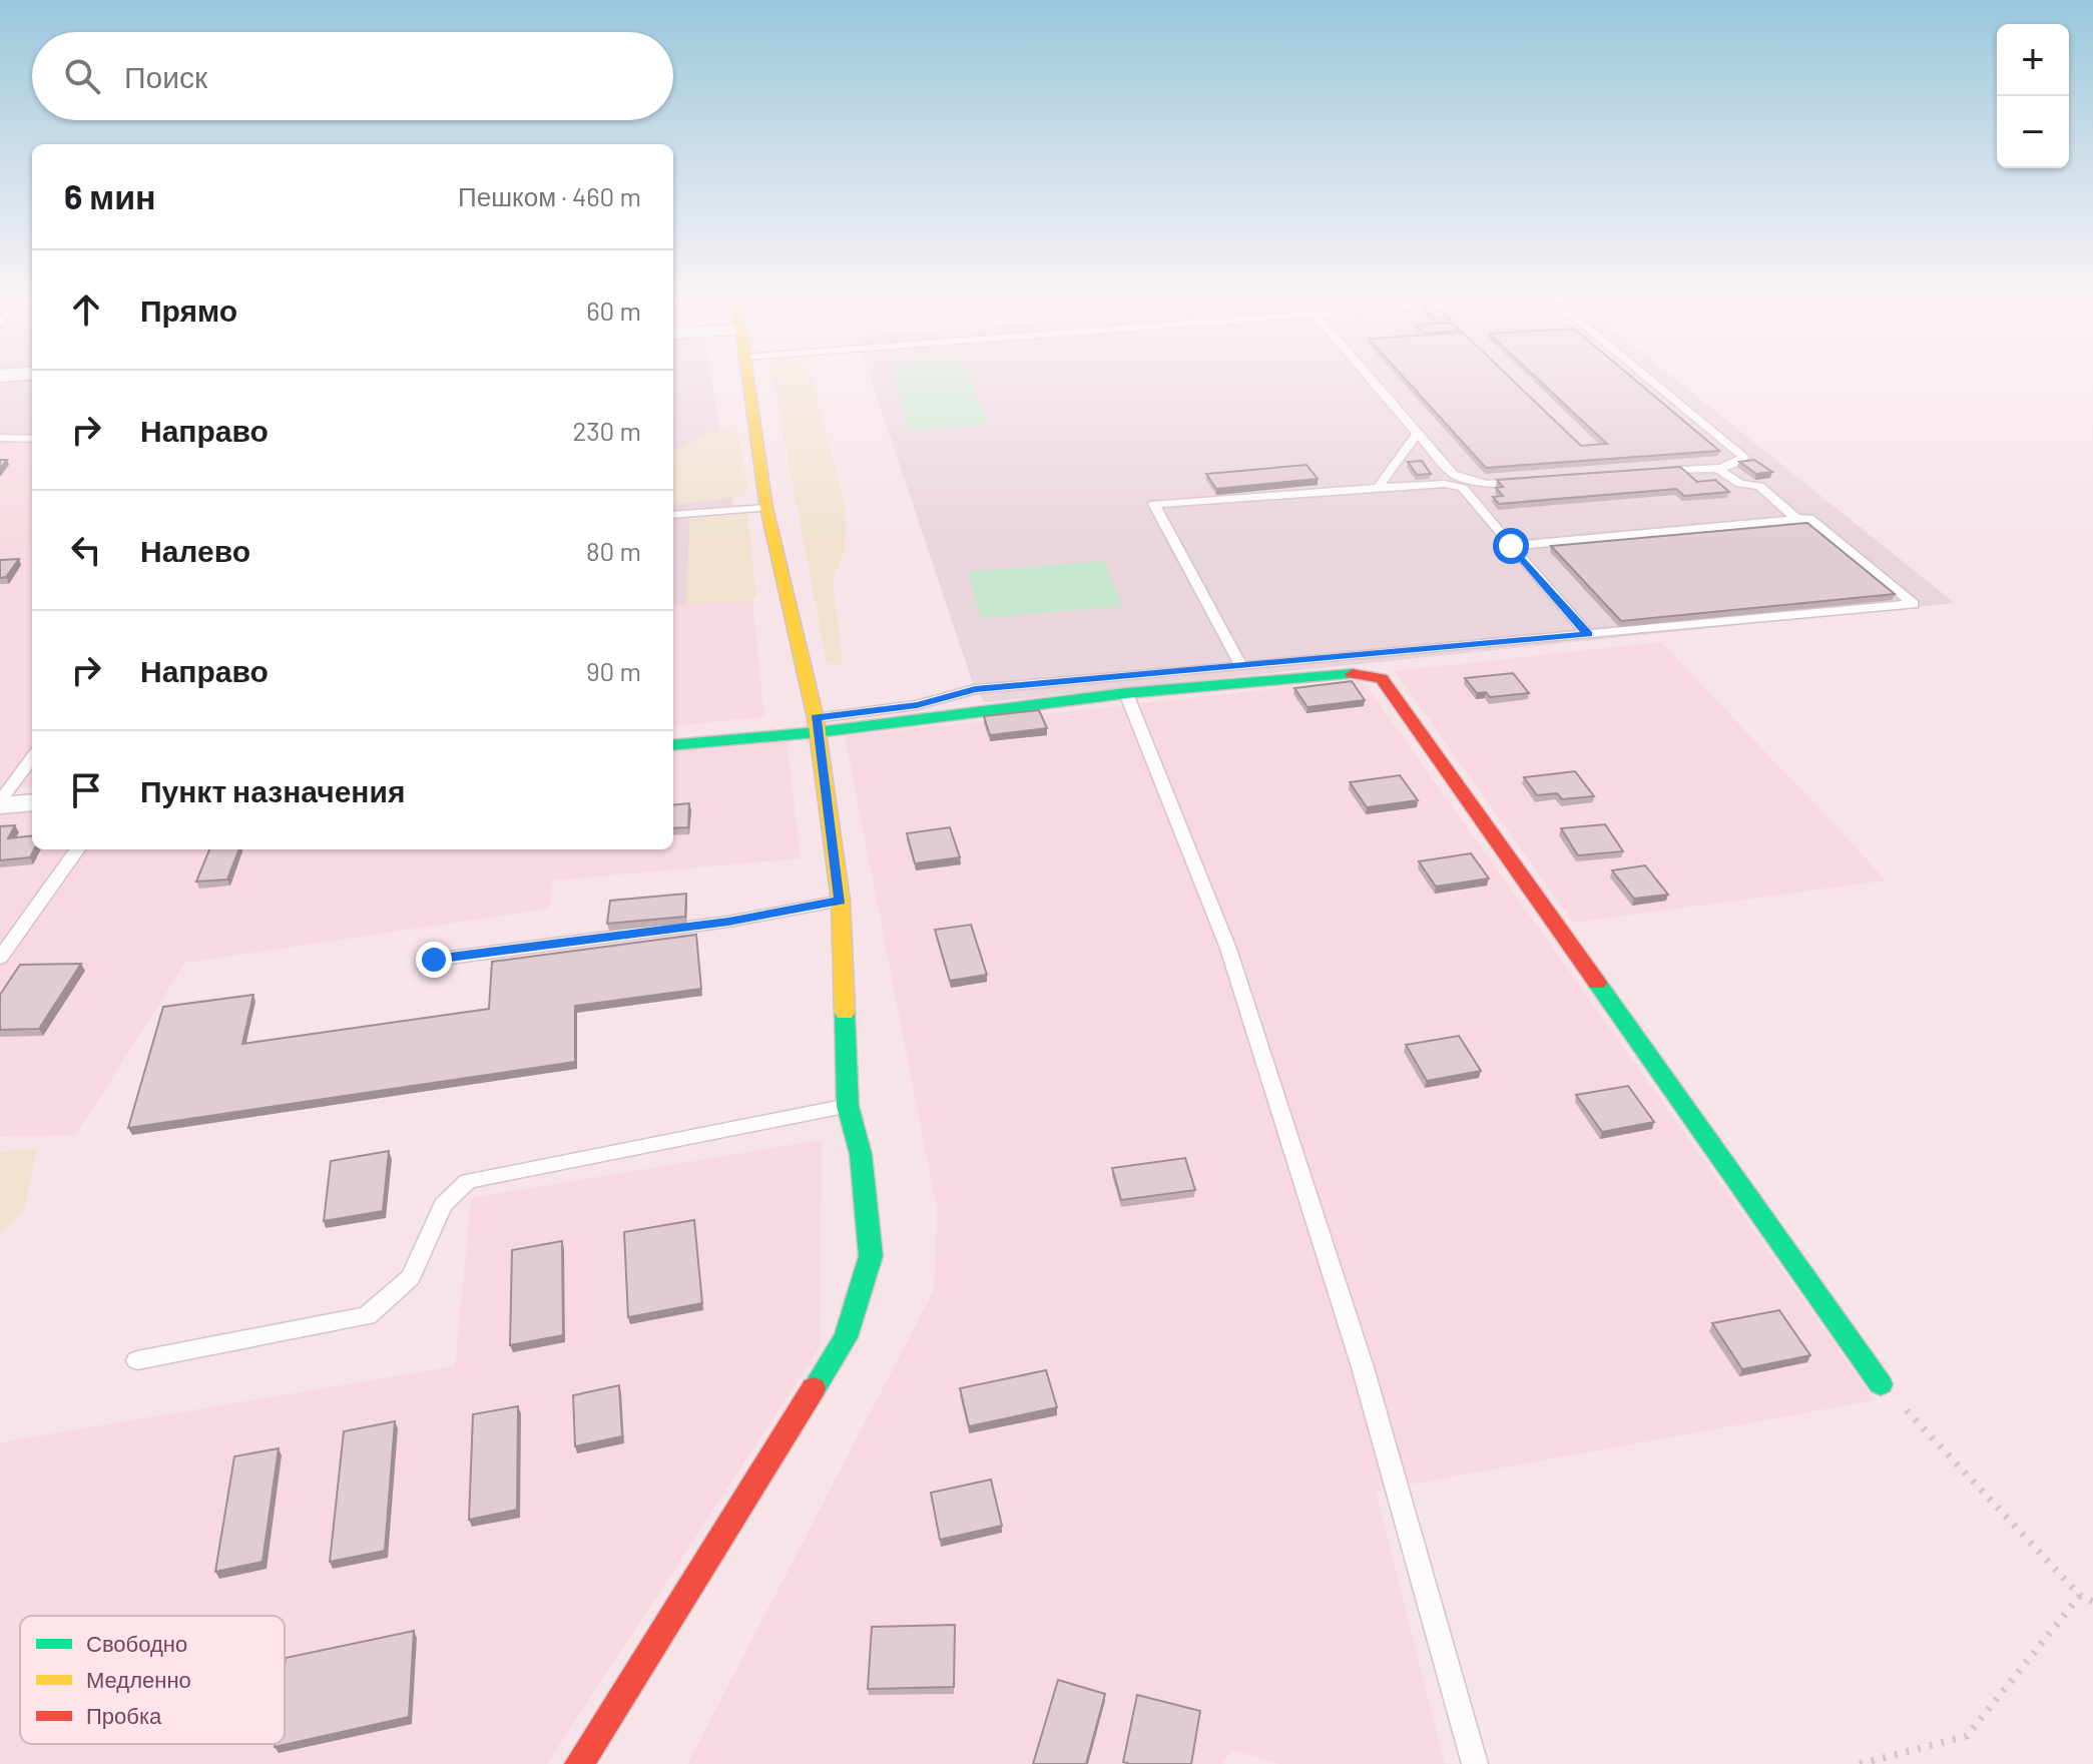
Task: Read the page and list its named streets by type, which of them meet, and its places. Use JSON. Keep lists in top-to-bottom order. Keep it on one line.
{"legend":["Свободно","Медленно","Пробка"],"page":{"map_buttons":["+","−"],"search":"Поиск","heading":["6 мин","Пешком · 460 m"],"list":[["Прямо","60 m"],["Направо","230 m"],["Налево","80 m"],["Направо","90 m"],"Пункт назначения"]}}
